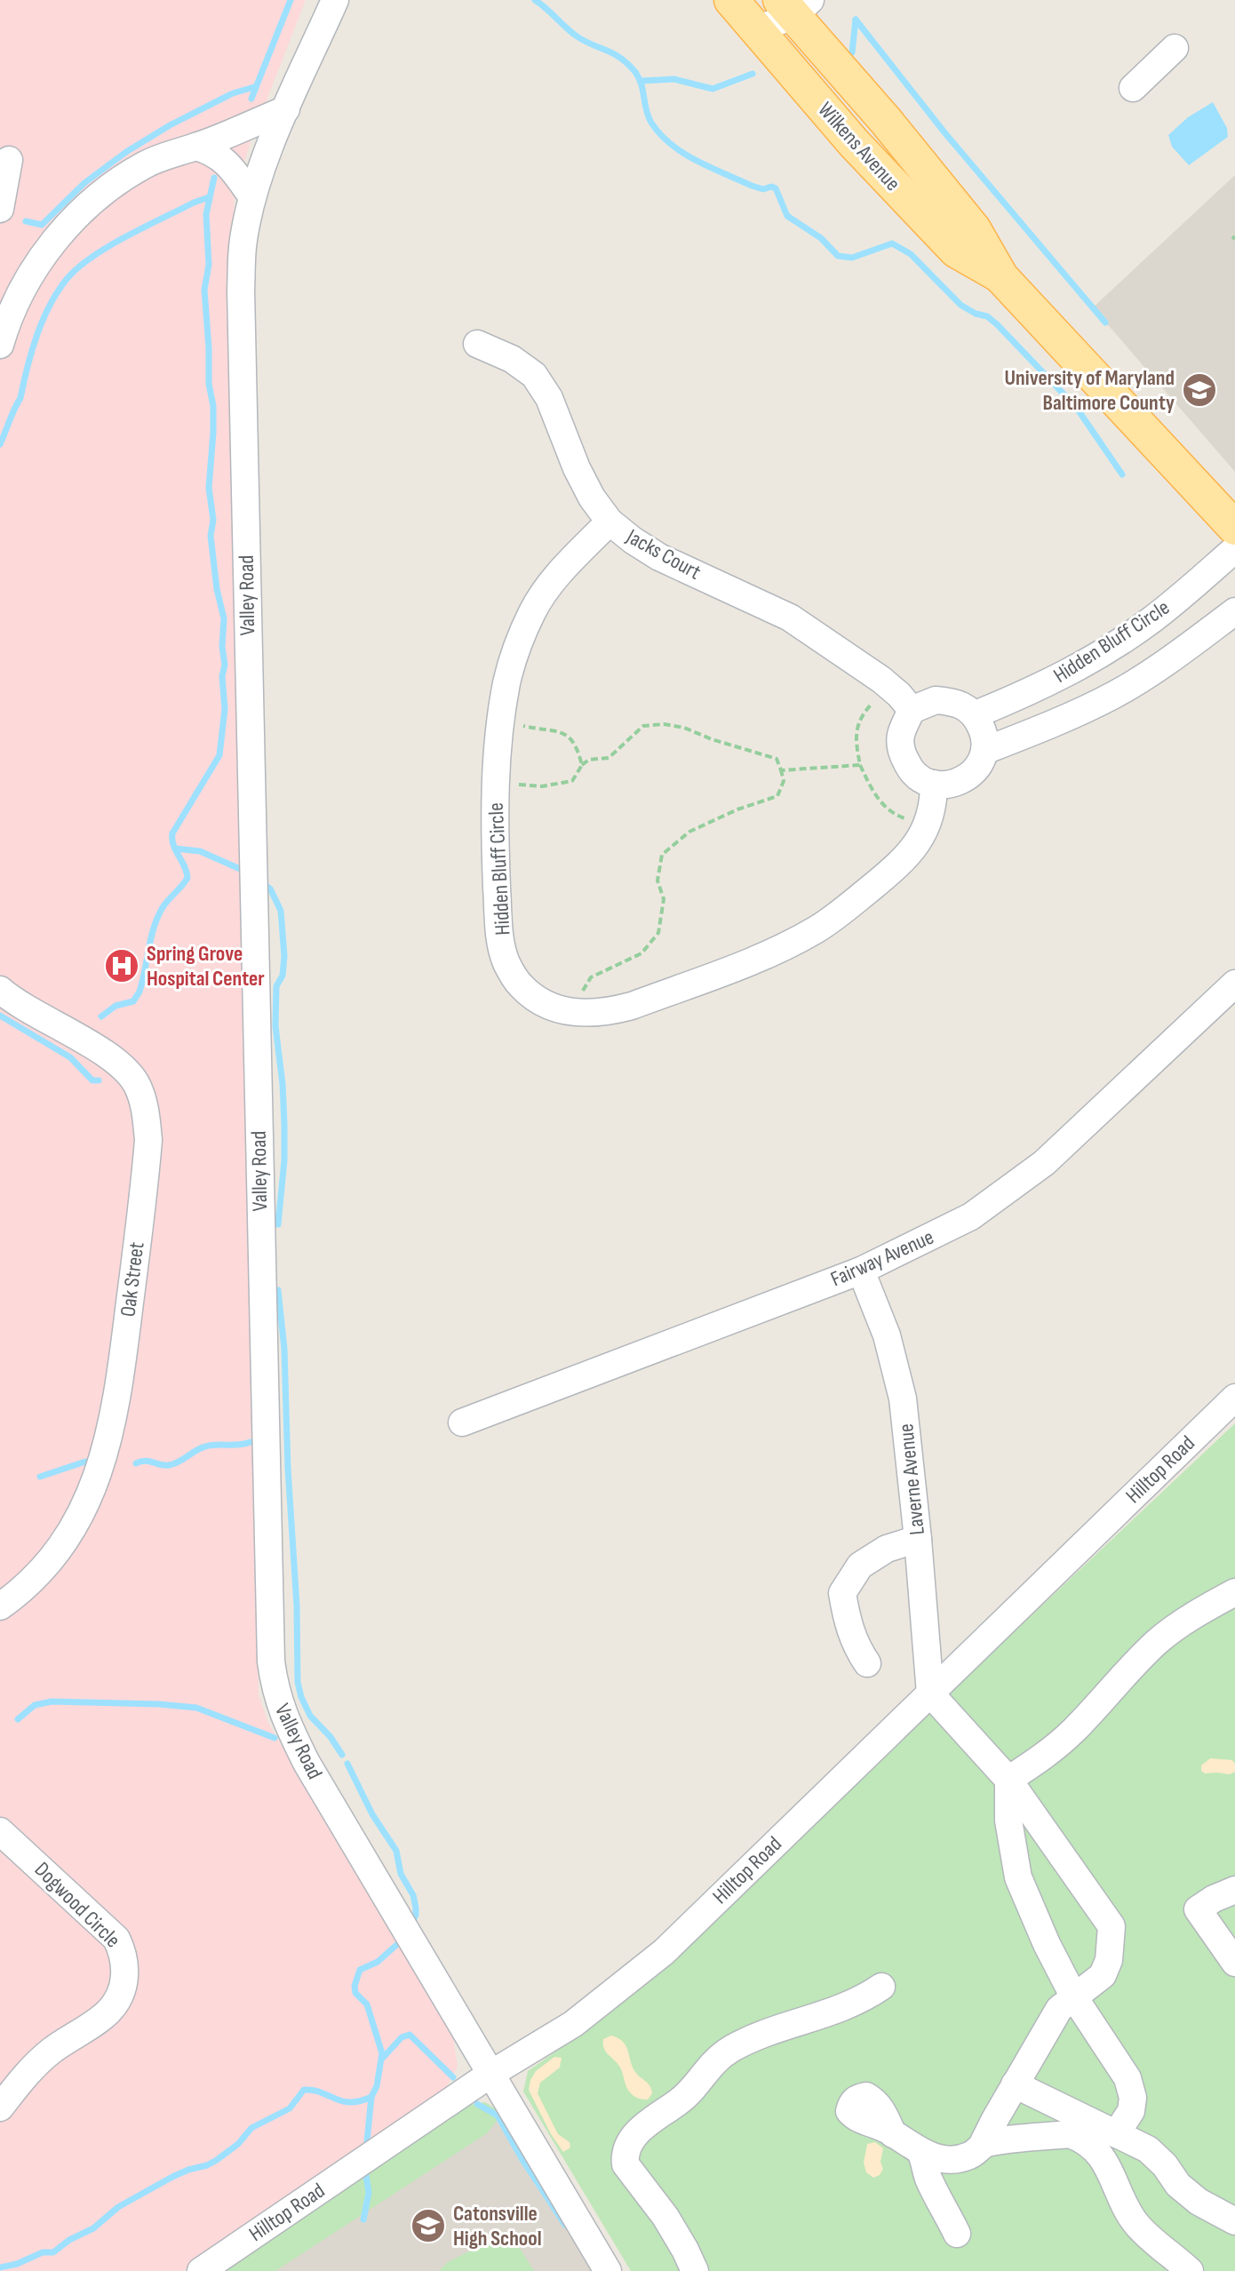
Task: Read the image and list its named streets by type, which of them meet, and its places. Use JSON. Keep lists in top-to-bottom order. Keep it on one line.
{"streets":{"main road":["Wilkens Avenue"],"street":["Jacks Court","Valley Road","Hidden Bluff Circle","Fairway Avenue","Oak Street","Hilltop Road","Laverne Avenue","Dogwood Circle"]},"crossings":[["Jacks Court","Hidden Bluff Circle"],["Valley Road","Hilltop Road"],["Fairway Avenue","Laverne Avenue"],["Hilltop Road","Laverne Avenue"]],"places":{"school or university":["University of Maryland Baltimore County","Catonsville High School"],"hospital":["Spring Grove Hospital Center"]}}
